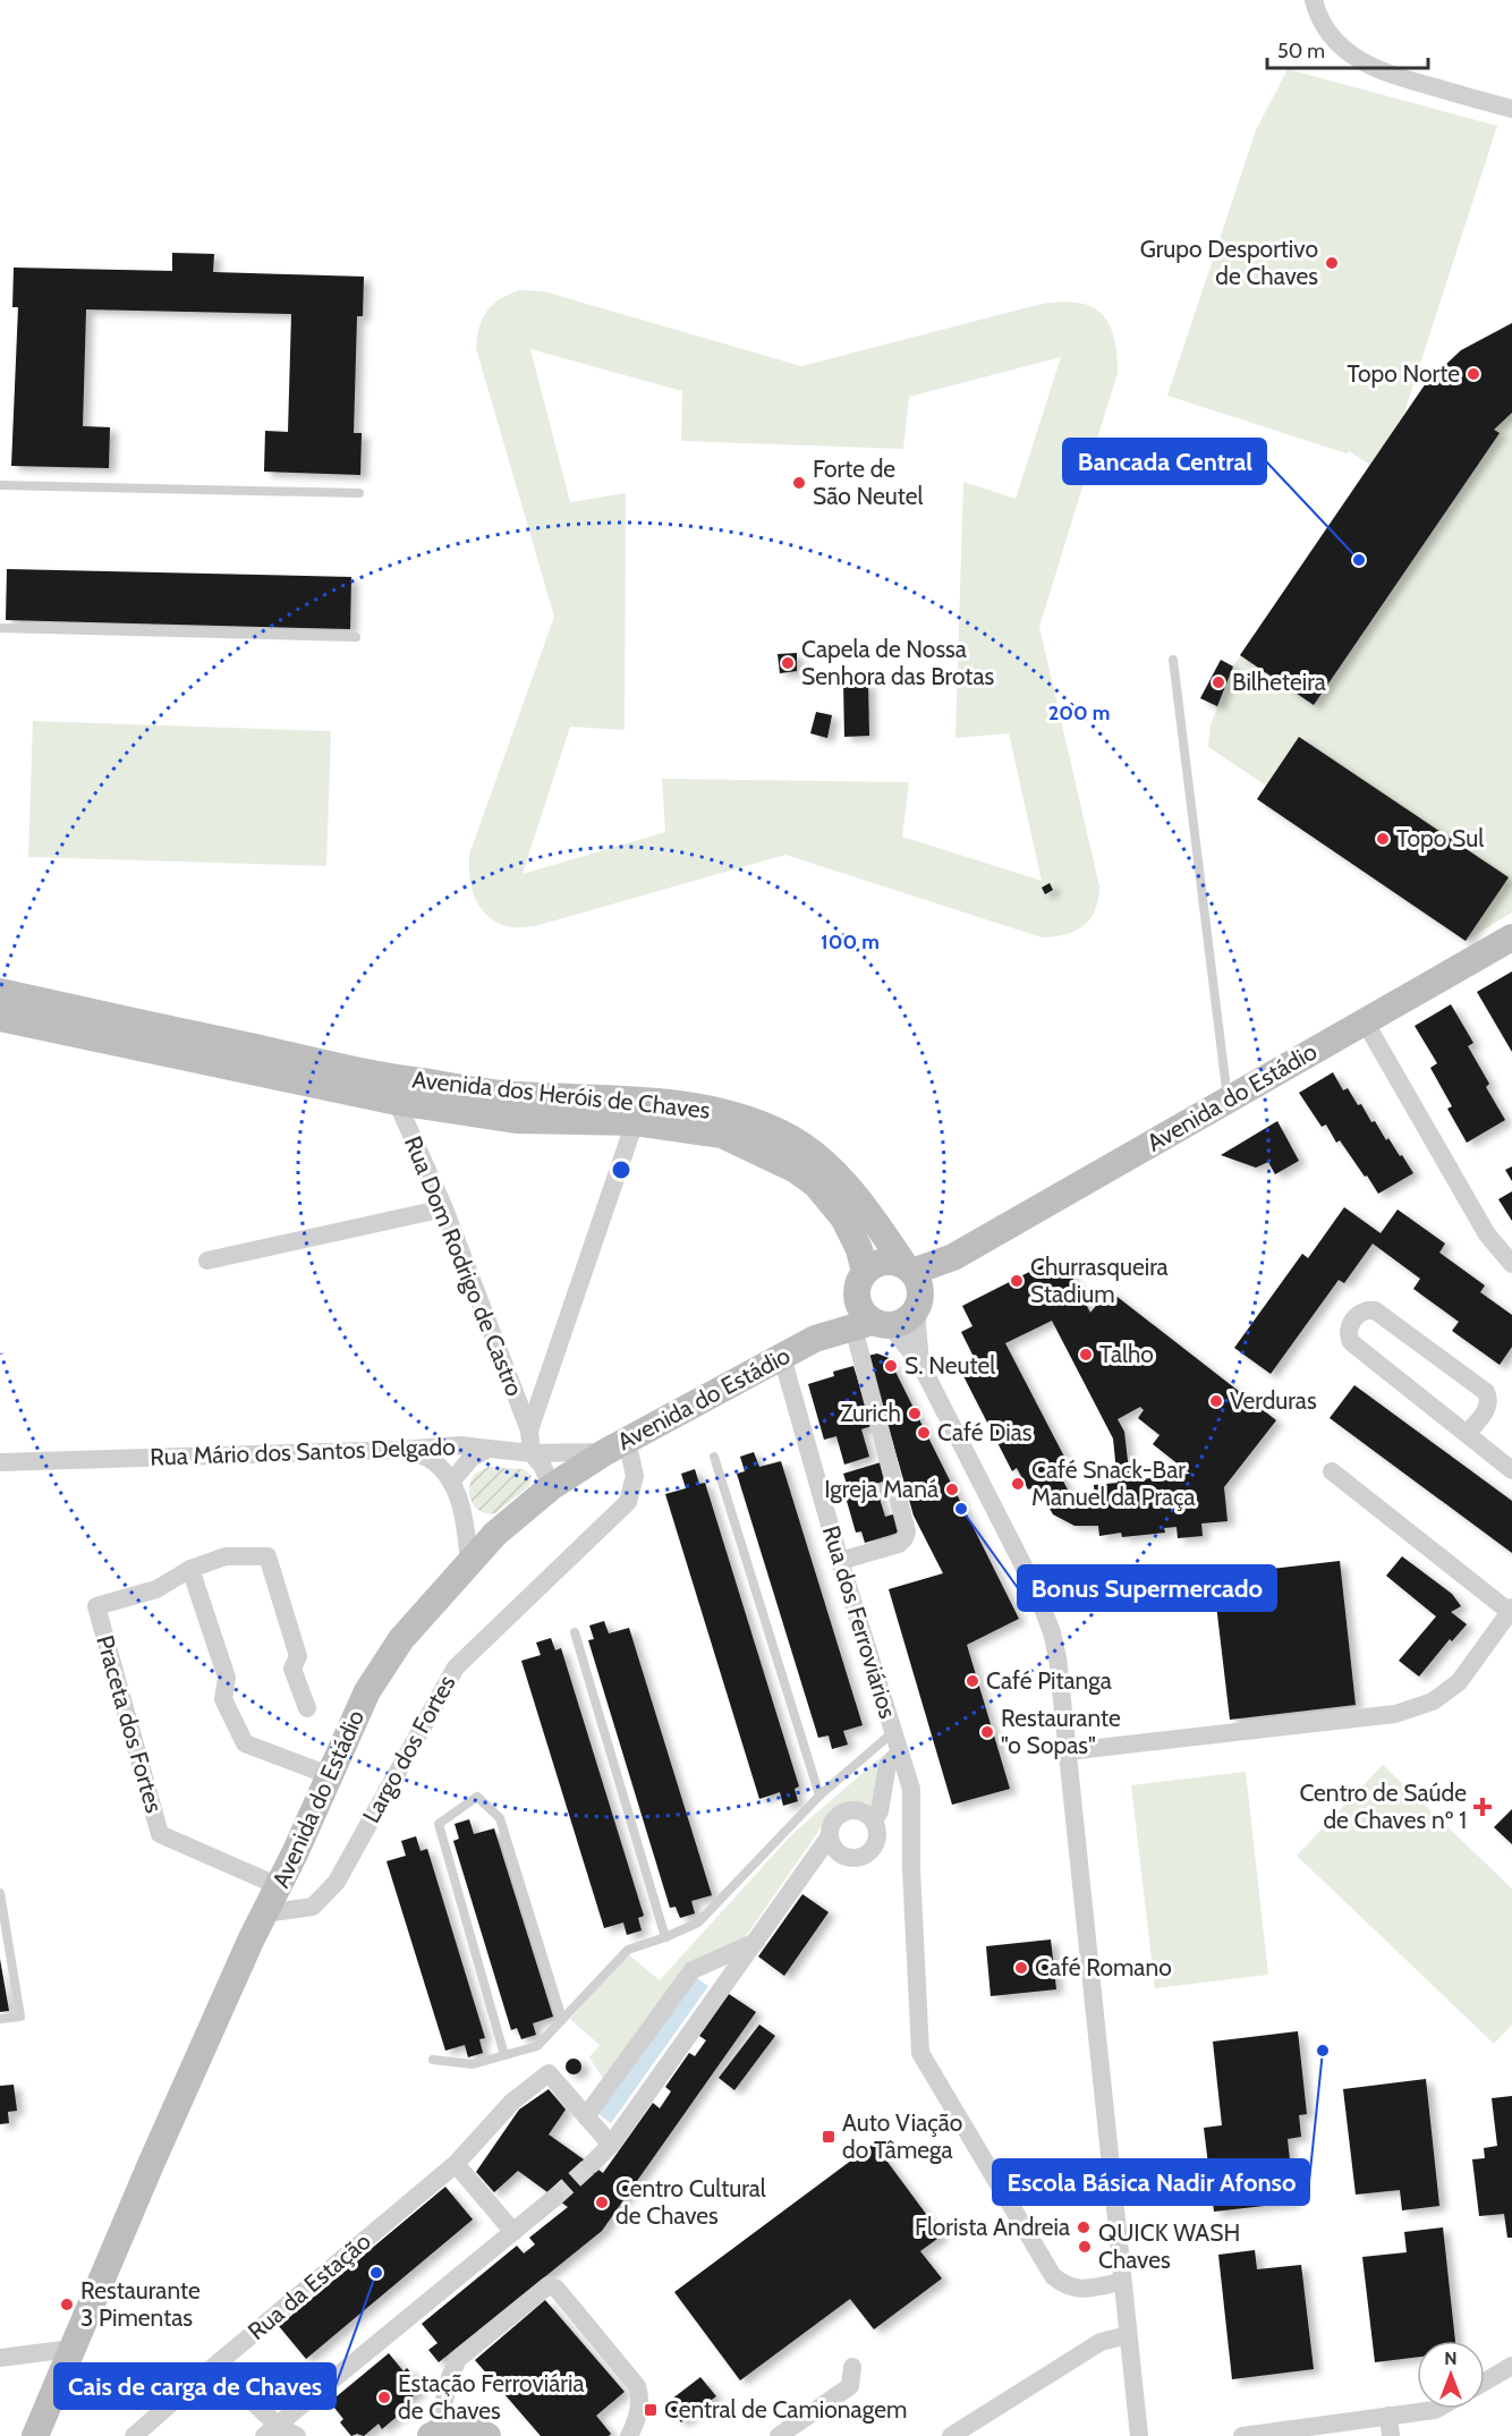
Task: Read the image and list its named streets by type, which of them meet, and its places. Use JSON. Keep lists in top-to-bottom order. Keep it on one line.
{"streets":{"street":["Avenida dos Heróis de Chaves","Avenida do Estádio","Rua Dom Rodrigo de Castro","Rua Mário dos Santos Delgado","Rua dos Ferroviários","Praceta dos Fortes","Largo dos Fortes","Rua da Estação"]},"crossings":[["Avenida dos Heróis de Chaves","Avenida do Estádio"],["Avenida dos Heróis de Chaves","Rua Dom Rodrigo de Castro"],["Avenida do Estádio","Rua Mário dos Santos Delgado"],["Avenida do Estádio","Rua dos Ferroviários"],["Avenida do Estádio","Praceta dos Fortes"],["Avenida do Estádio","Largo dos Fortes"],["Rua Mário dos Santos Delgado","Largo dos Fortes"]],"places":{"other":["Grupo Desportivo de Chaves","Topo Norte","Forte de São Neutel","Bancada Central","Capela de Nossa Senhora das Brotas","Bilheteira","Topo Sul","Churrasqueira Stadium","Talho","S. Neutel","Verduras","Zurich","Café Dias","Café Snack-Bar Manuel da Praça","Igreja Maná","Bonus Supermercado","Café Pitanga","Restaurante \"o Sopas\"","Café Romano","Escola Básica Nadir Afonso","Centro Cultural de Chaves","Florista Andreia","QUICK WASH Chaves","Cais de carga de Chaves","Restaurante 3 Pimentas","Estação Ferroviária de Chaves"],"health":["Centro de Saúde de Chaves nº 1"],"transit":["Auto Viação do Tâmega","Central de Camionagem"]},"scale_bar":"50 m","north":"top","rings":["200 m","100 m"]}
